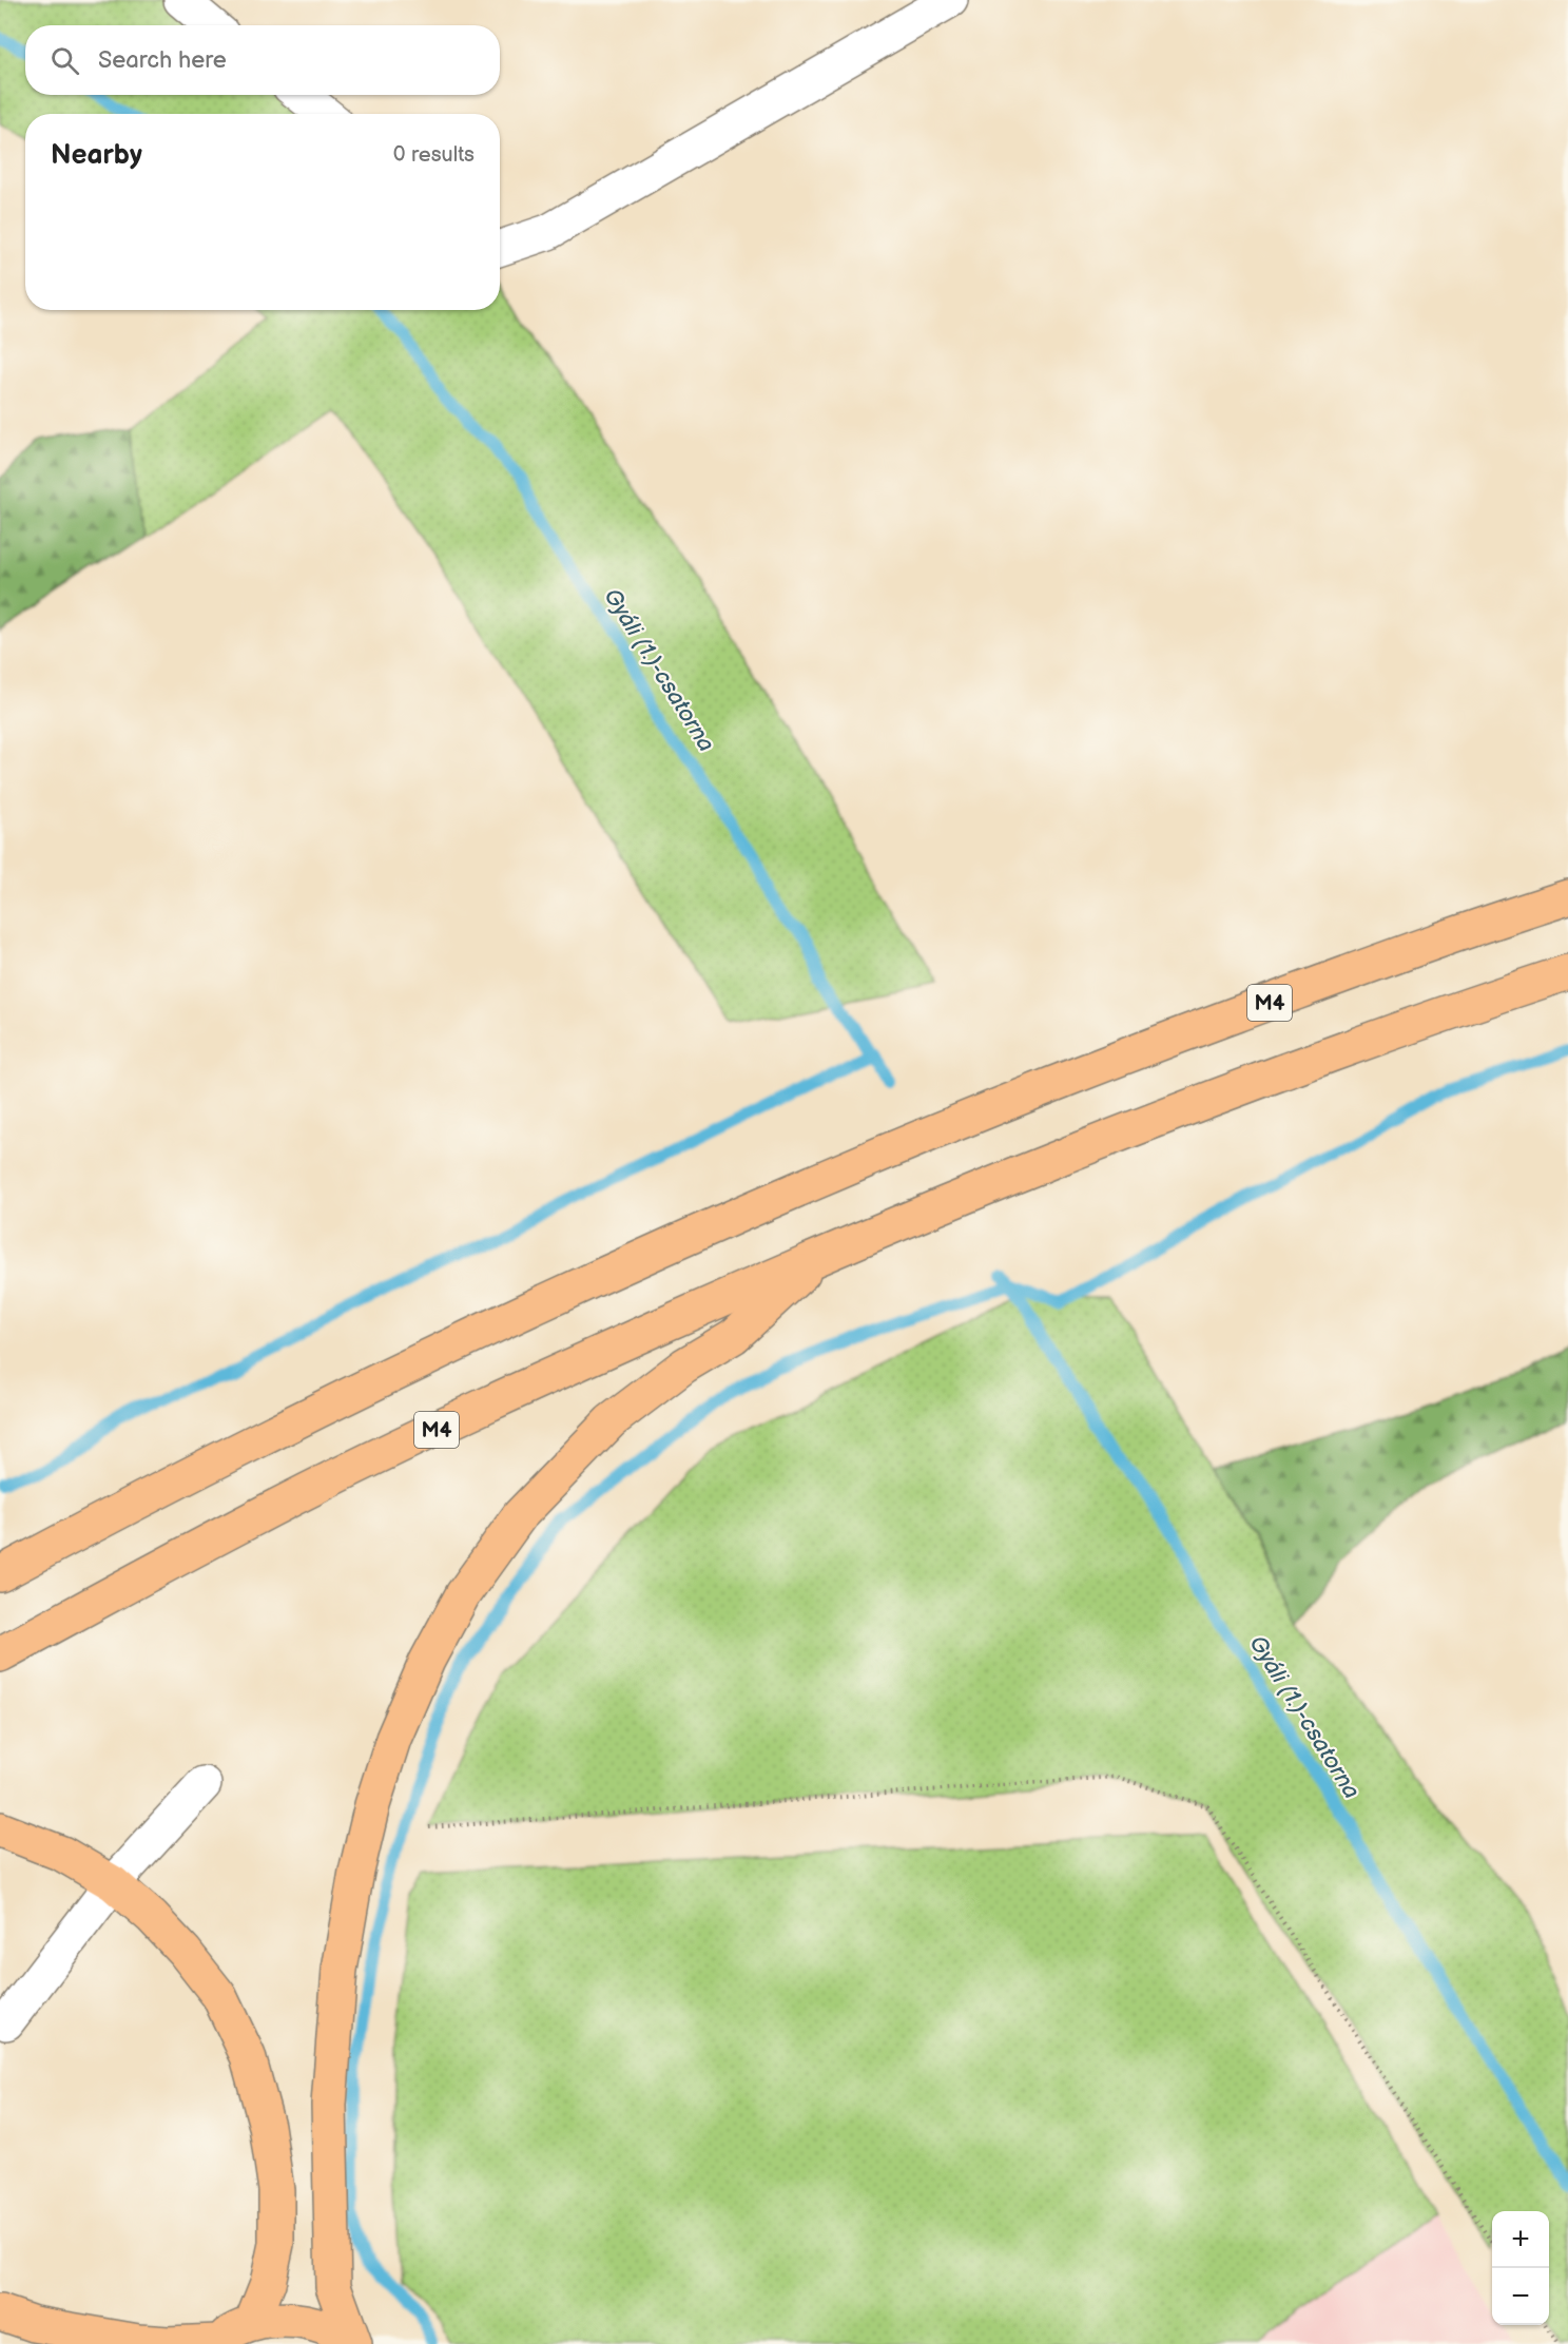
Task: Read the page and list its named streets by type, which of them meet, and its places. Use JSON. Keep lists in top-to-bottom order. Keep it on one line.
{"streets":{"main road":["M4"]},"water":["Gyáli (1.)-csatorna"],"page":{"search":"Search here","heading":["Nearby","0 results"],"map_buttons":["+","−"]}}
